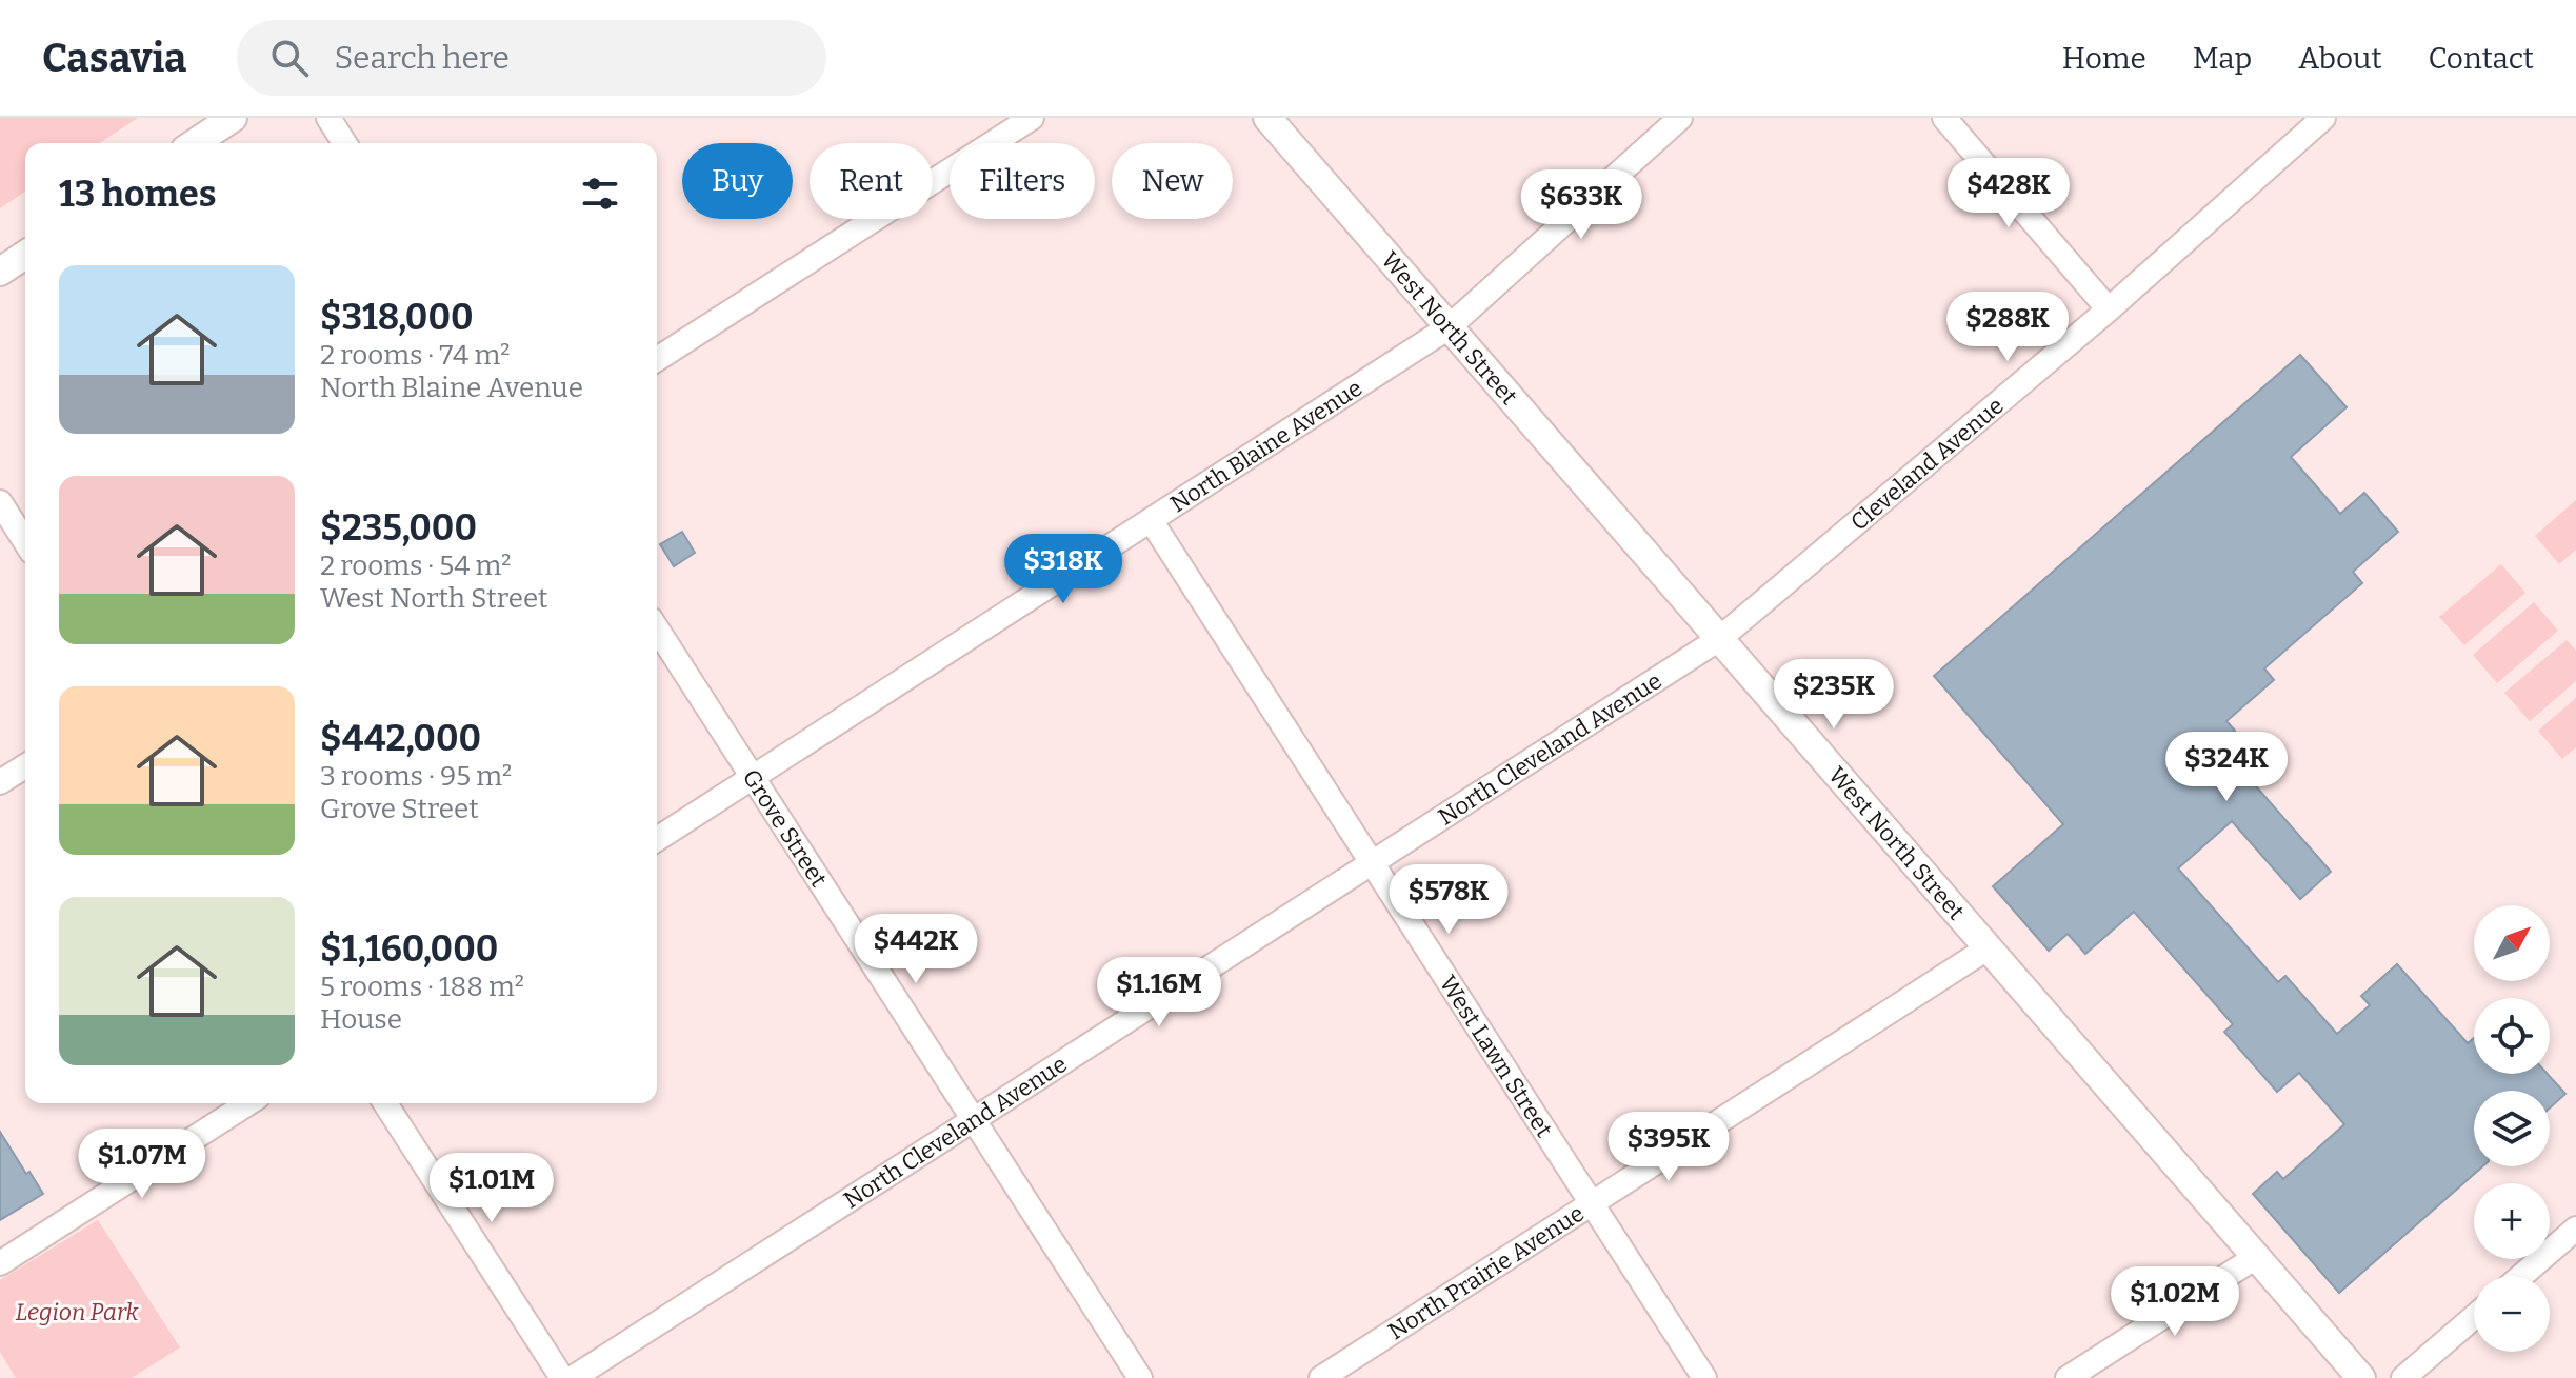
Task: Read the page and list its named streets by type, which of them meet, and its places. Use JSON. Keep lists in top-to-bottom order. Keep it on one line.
{"streets":{"main road":["West North Street"],"street":["North Blaine Avenue","Cleveland Avenue","North Cleveland Avenue","Grove Street","West Lawn Street","North Prairie Avenue"]},"crossings":[["West North Street","North Blaine Avenue"],["West North Street","Cleveland Avenue"],["West North Street","North Cleveland Avenue"],["West North Street","North Prairie Avenue"],["North Blaine Avenue","Grove Street"],["North Blaine Avenue","West Lawn Street"],["Cleveland Avenue","North Cleveland Avenue"],["North Cleveland Avenue","Grove Street"],["North Cleveland Avenue","West Lawn Street"],["West Lawn Street","North Prairie Avenue"]],"parks":["Legion Park"],"north":"top right","page":{"header":"Casavia","search":"Search here","nav":["Home","Map","About","Contact"],"chip":["Buy","Rent","Filters","New"],"heading":"13 homes","price":["$428K","$633K","$288K","$318K","$235K","$324K","$578K","$442K","$1.16M","$395K","$1.07M","$1.01M","$1.02M"],"list":[{"name":"$318,000","note":"2 rooms · 74 m² · North Blaine Avenue"},{"name":"$235,000","note":"2 rooms · 54 m² · West North Street"},{"name":"$442,000","note":"3 rooms · 95 m² · Grove Street"},{"name":"$1,160,000","note":"5 rooms · 188 m² · House"}],"map_buttons":["+","−"]}}
